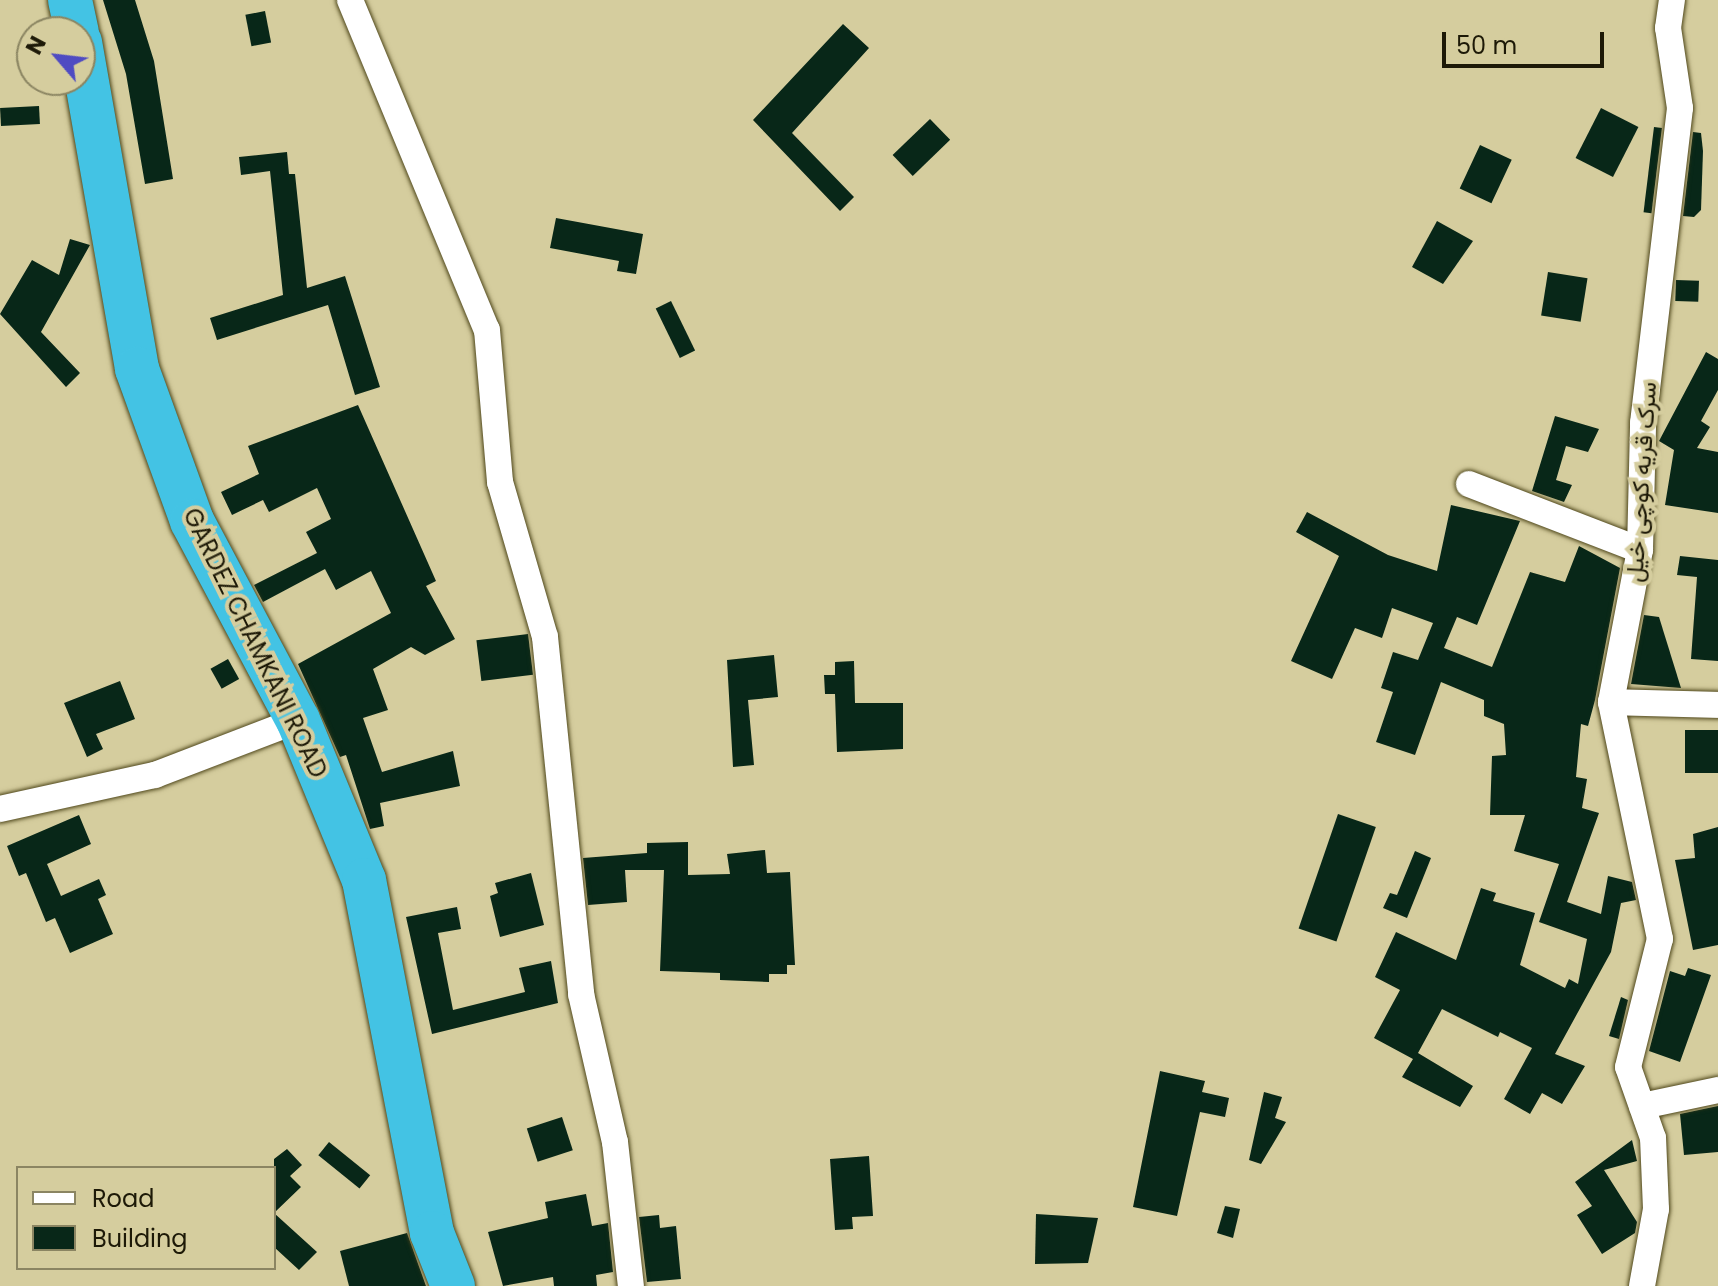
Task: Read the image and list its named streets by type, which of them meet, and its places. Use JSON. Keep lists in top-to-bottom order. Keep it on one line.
{"streets":{"highway":["GARDEZ CHAMKANI ROAD"],"street":["سرک قریه کوچی خیل"]},"legend":["Road","Building"],"scale_bar":"50 m","north":"top left"}
